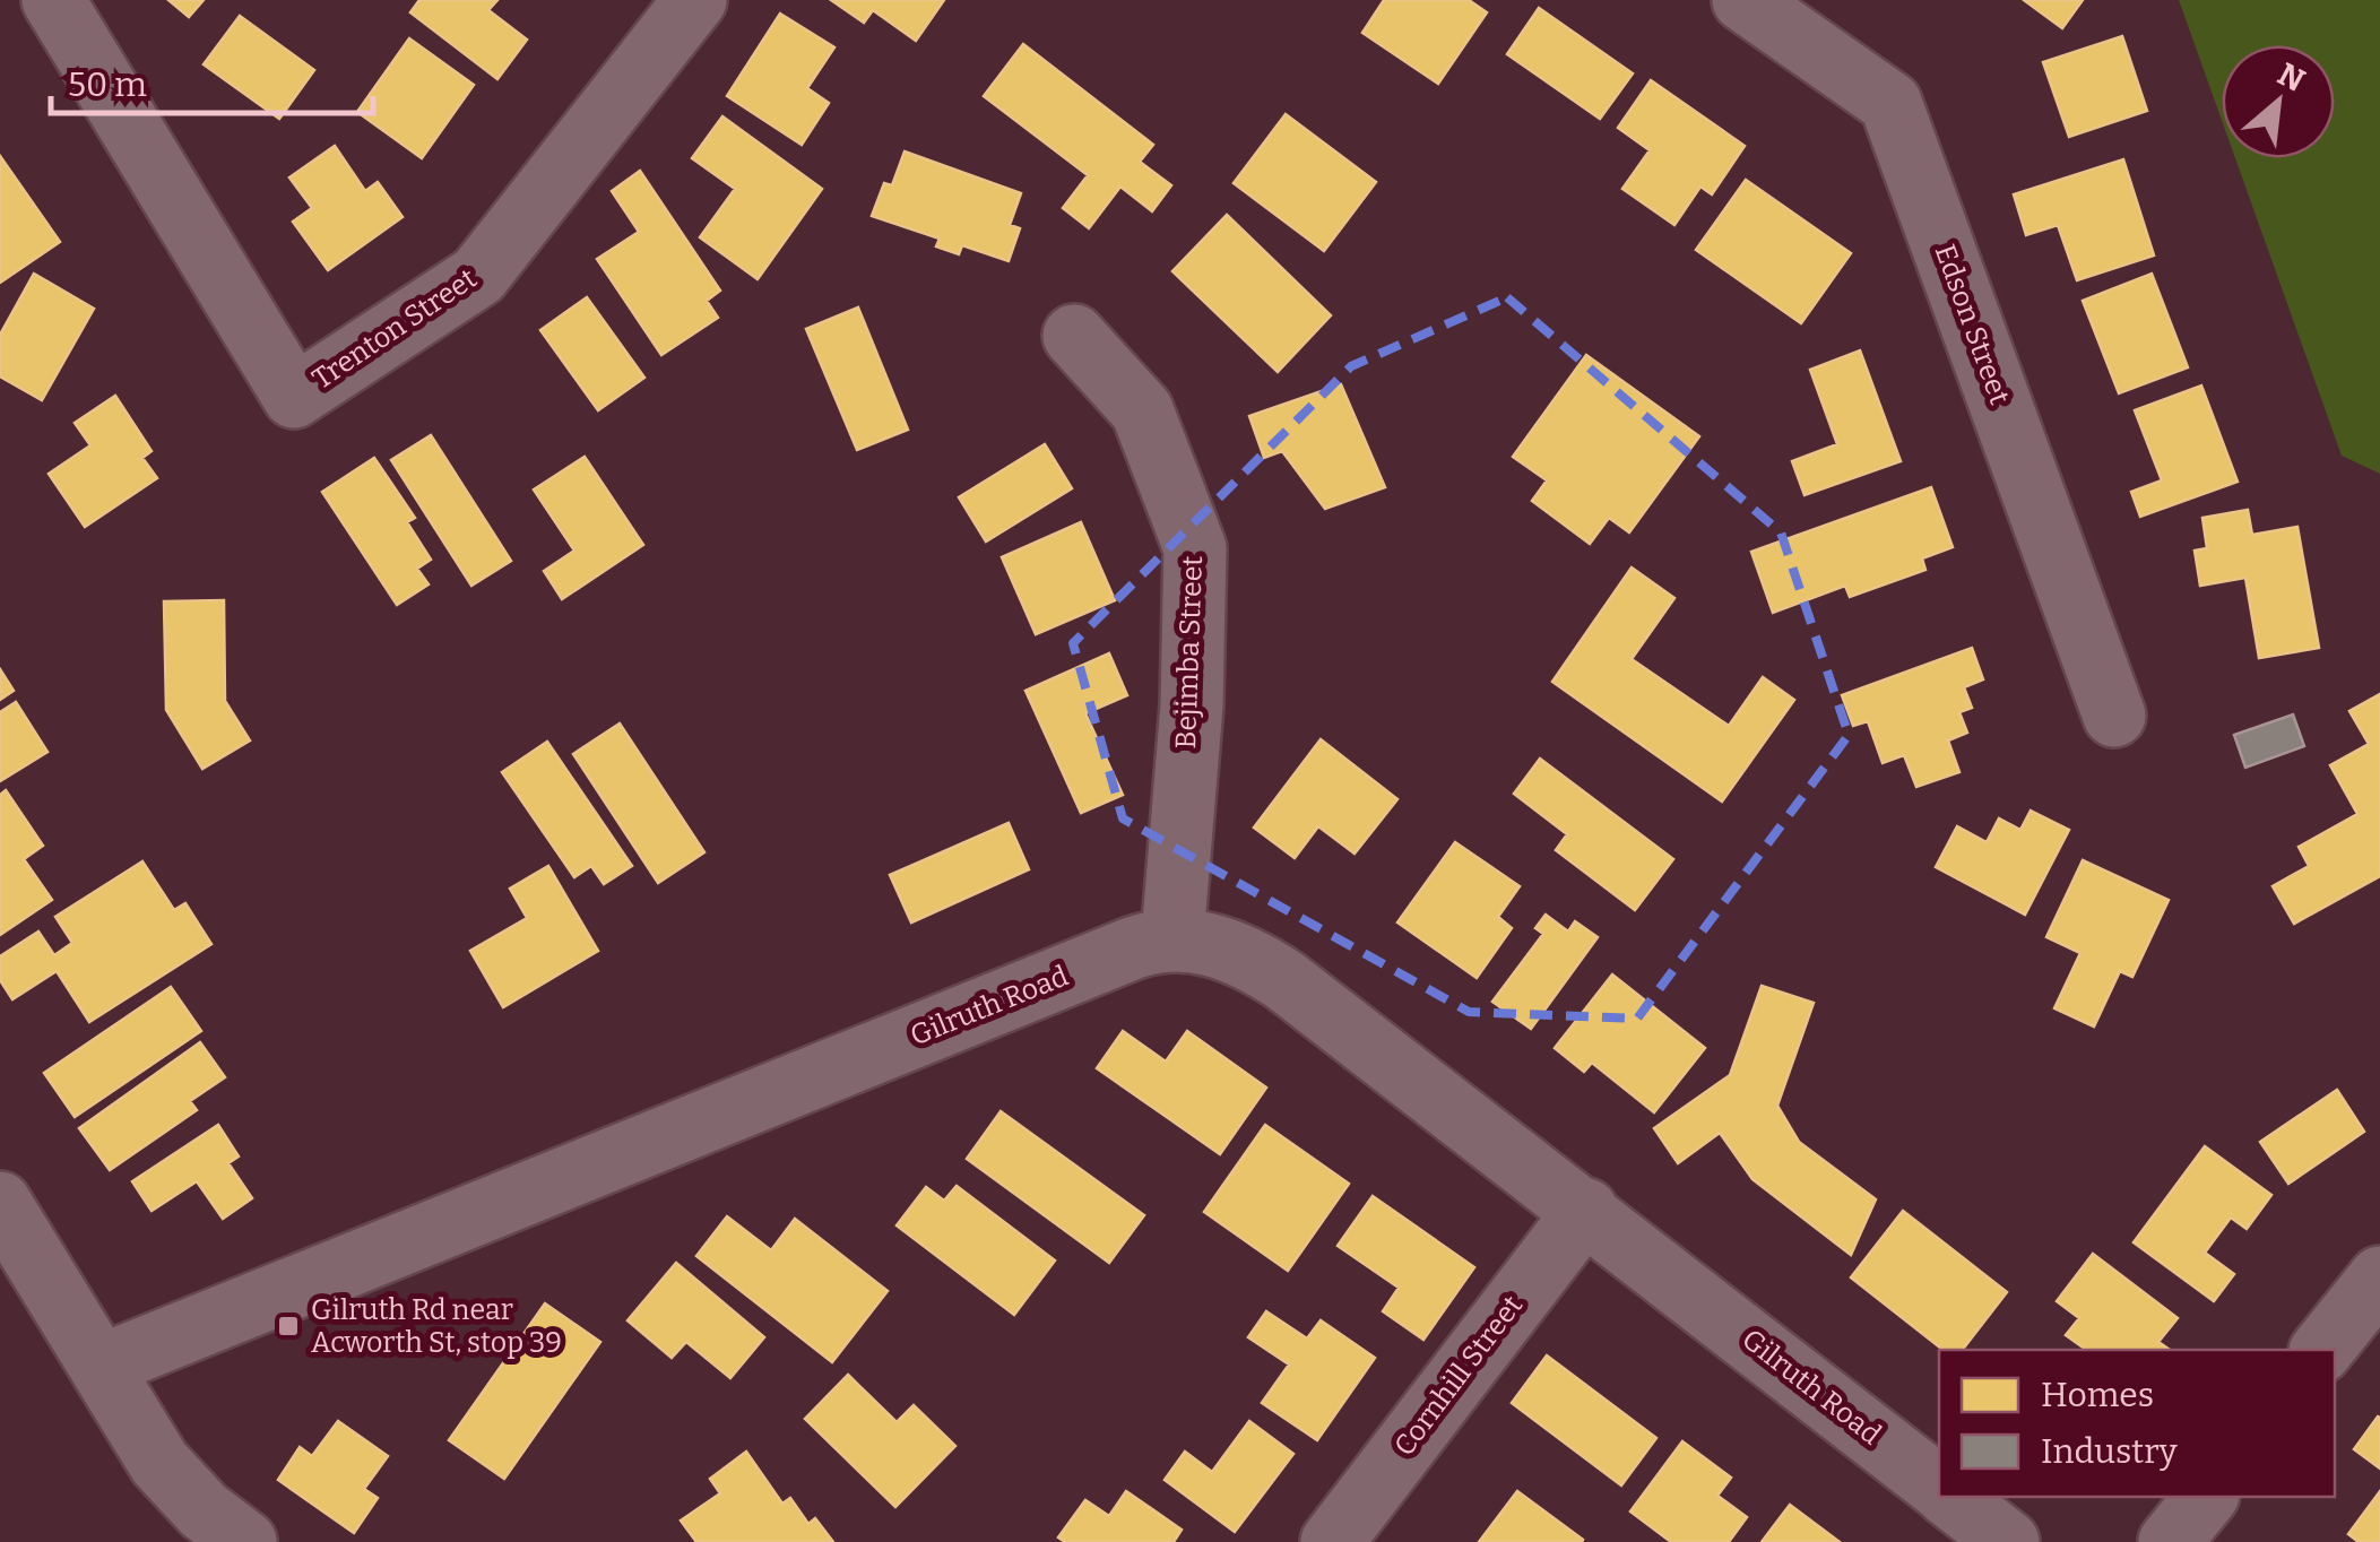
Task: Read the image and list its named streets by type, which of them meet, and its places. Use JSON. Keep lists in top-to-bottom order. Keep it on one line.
{"streets":{"street":["Edson Street","Trenton Street","Bejimba Street","Gilruth Road","Cornhill Street"]},"crossings":[["Bejimba Street","Gilruth Road"],["Gilruth Road","Cornhill Street"]],"places":{"transit":["Gilruth Rd near Acworth St, stop 39"]},"legend":["Homes","Industry"],"scale_bar":"50 m","north":"top right"}
